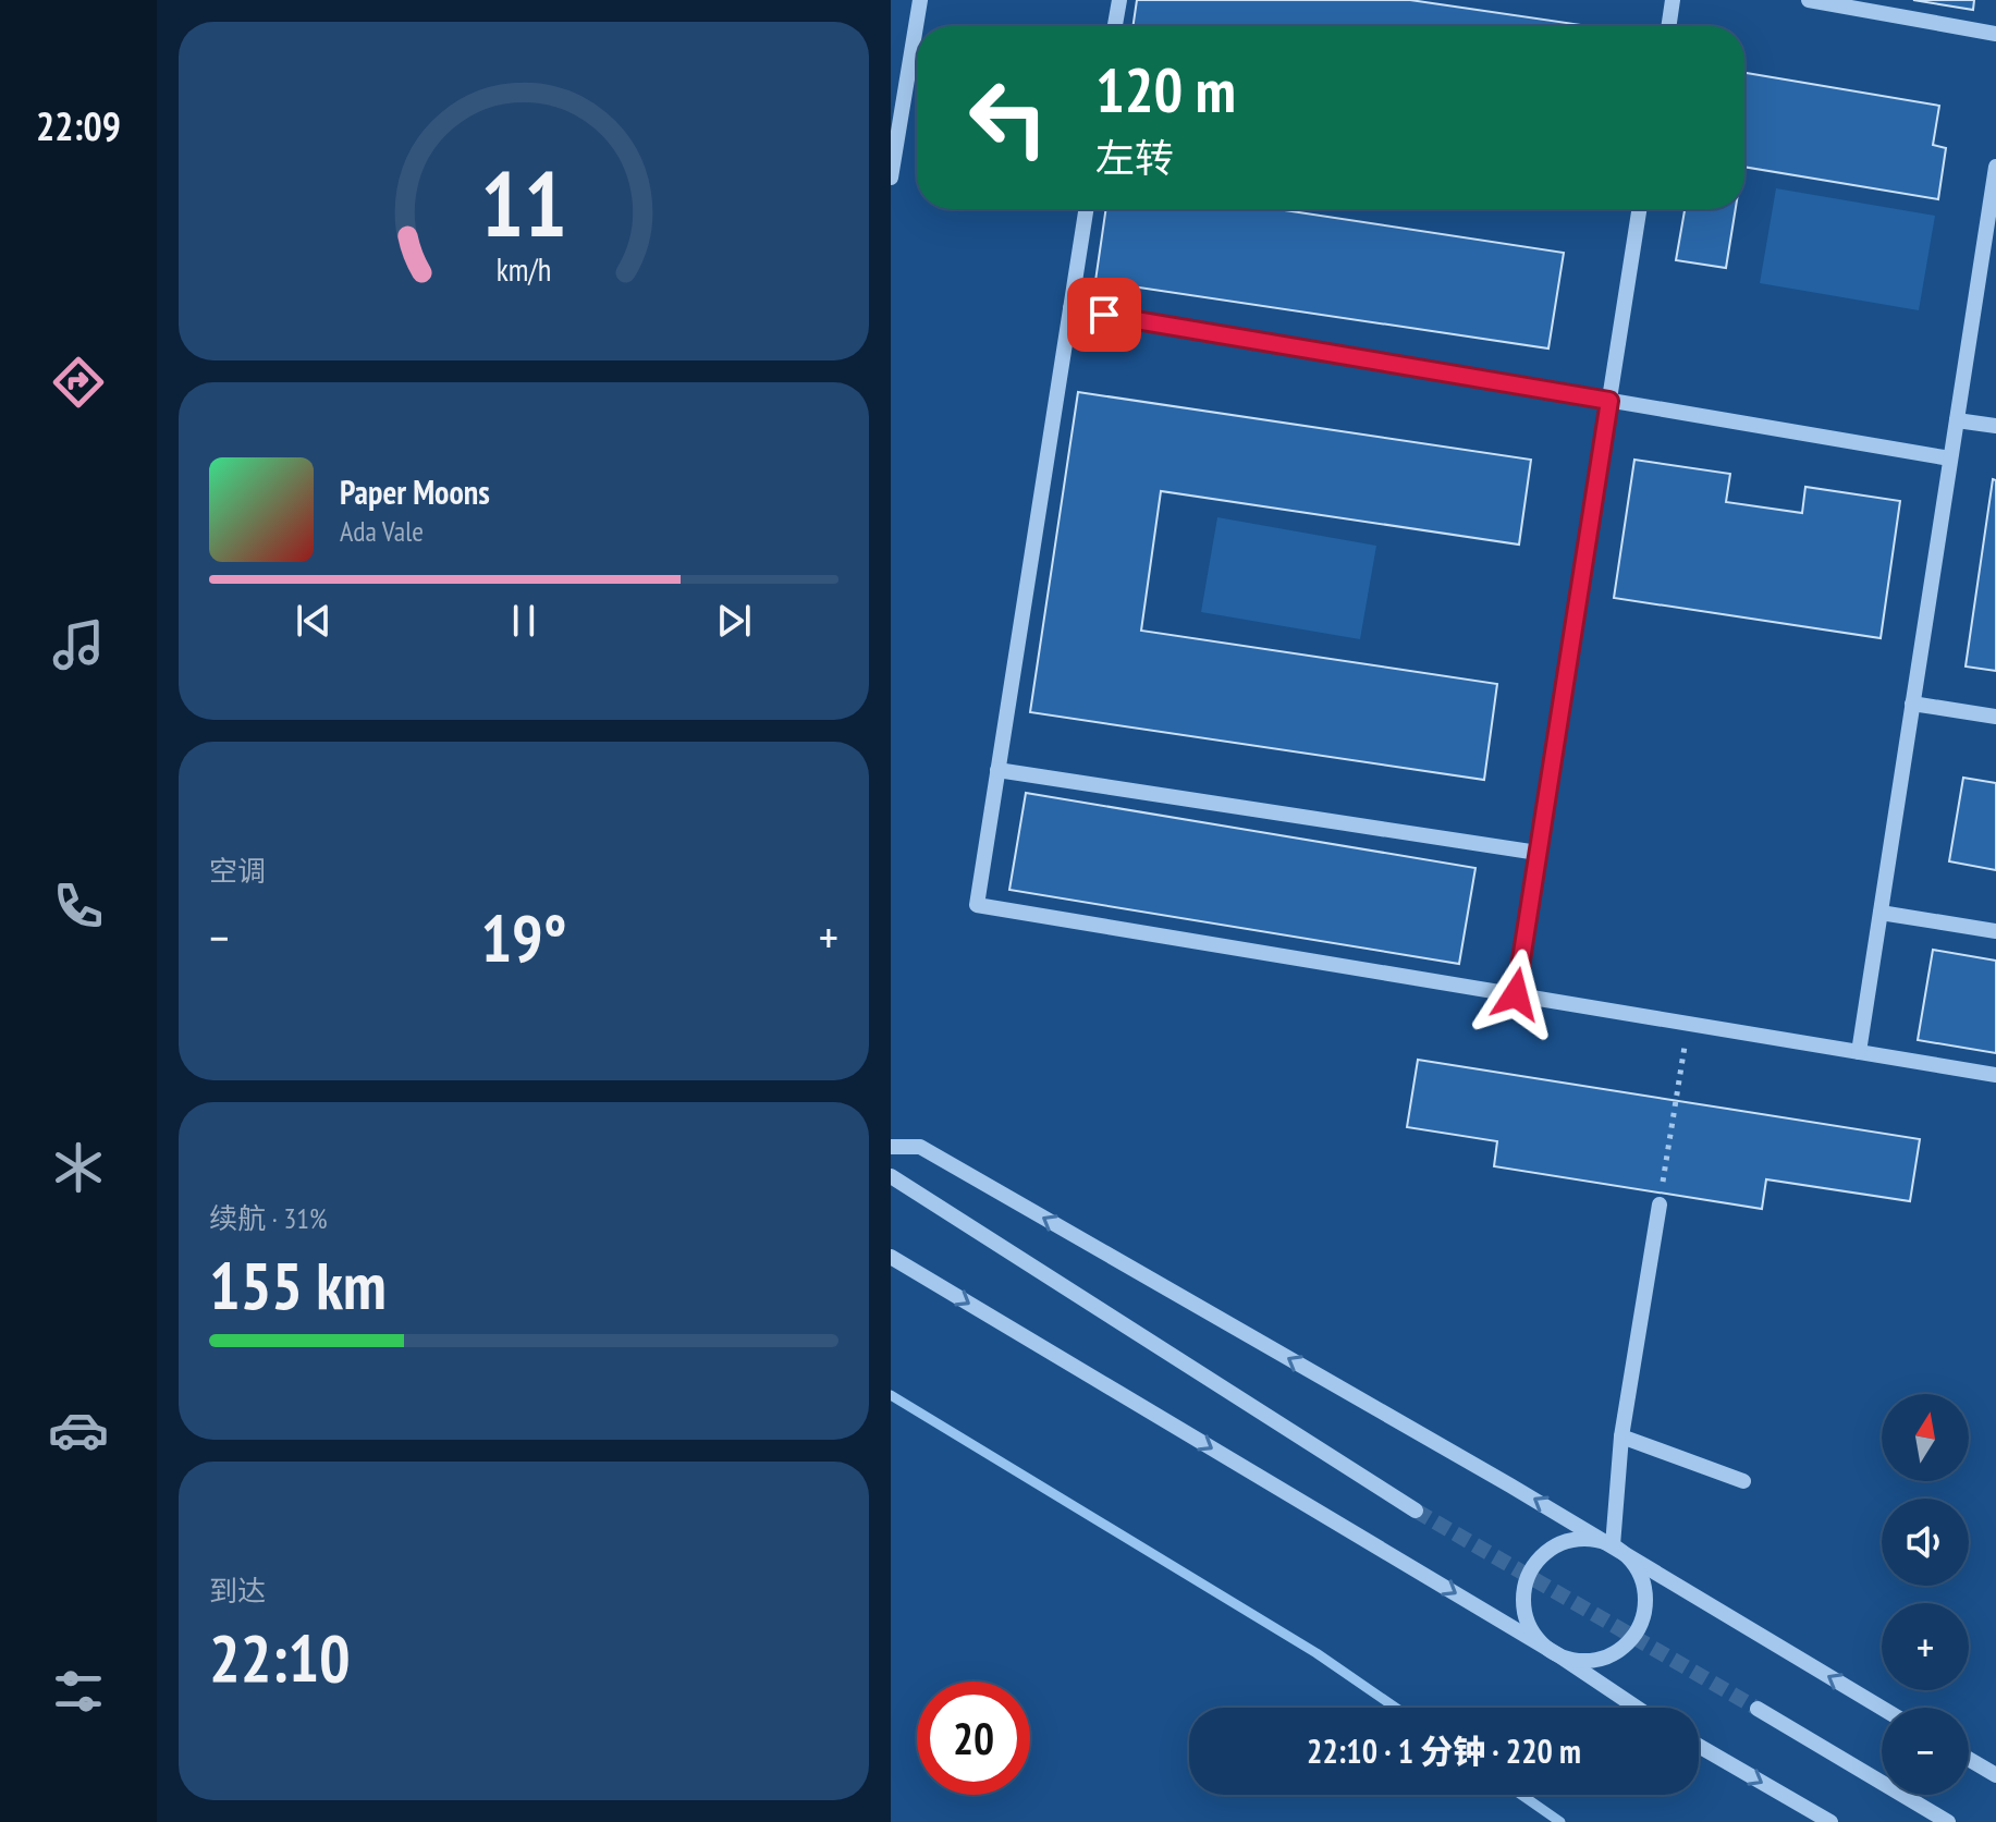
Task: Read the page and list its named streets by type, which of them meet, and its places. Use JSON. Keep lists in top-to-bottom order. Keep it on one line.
{"north":"top","page":{"tabs":"22:09","turn":["120 m","左转"],"song":["Paper Moons","Ada Vale"],"tile":["空调",["续航 · 31%","155 km"],["到达","22:10"]],"heat":["−","19°","+"],"map_buttons":["+","−"],"limit":"20","trip":"22:10 · 1 分钟 · 220 m","gauge":["11","km/h"]}}
